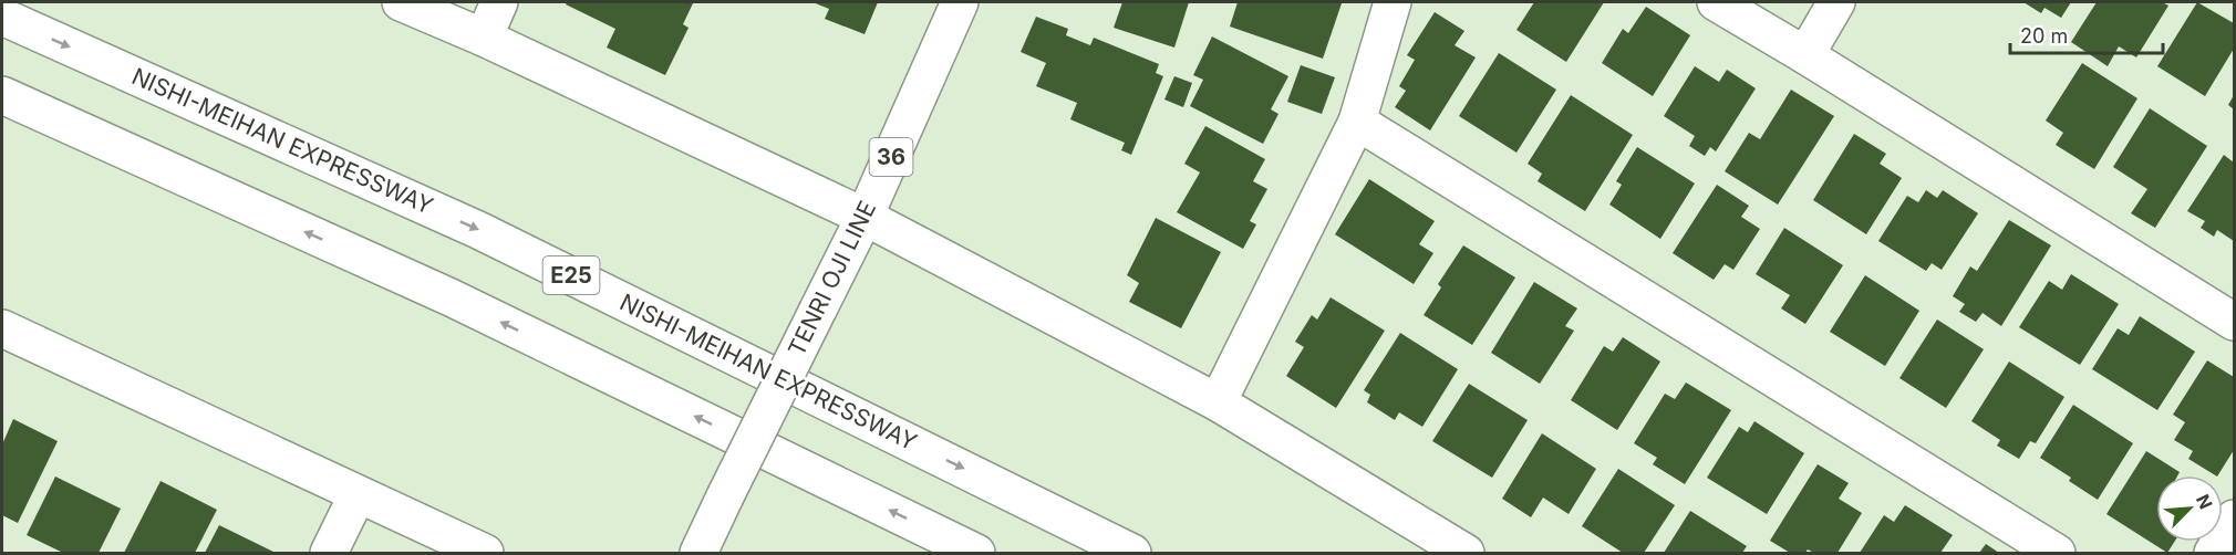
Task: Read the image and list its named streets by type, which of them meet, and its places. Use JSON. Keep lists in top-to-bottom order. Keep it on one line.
{"streets":{"main road":["NISHI-MEIHAN EXPRESSWAY","36","E25","TENRI OJI LINE"]},"scale_bar":"20 m","north":"top right"}
